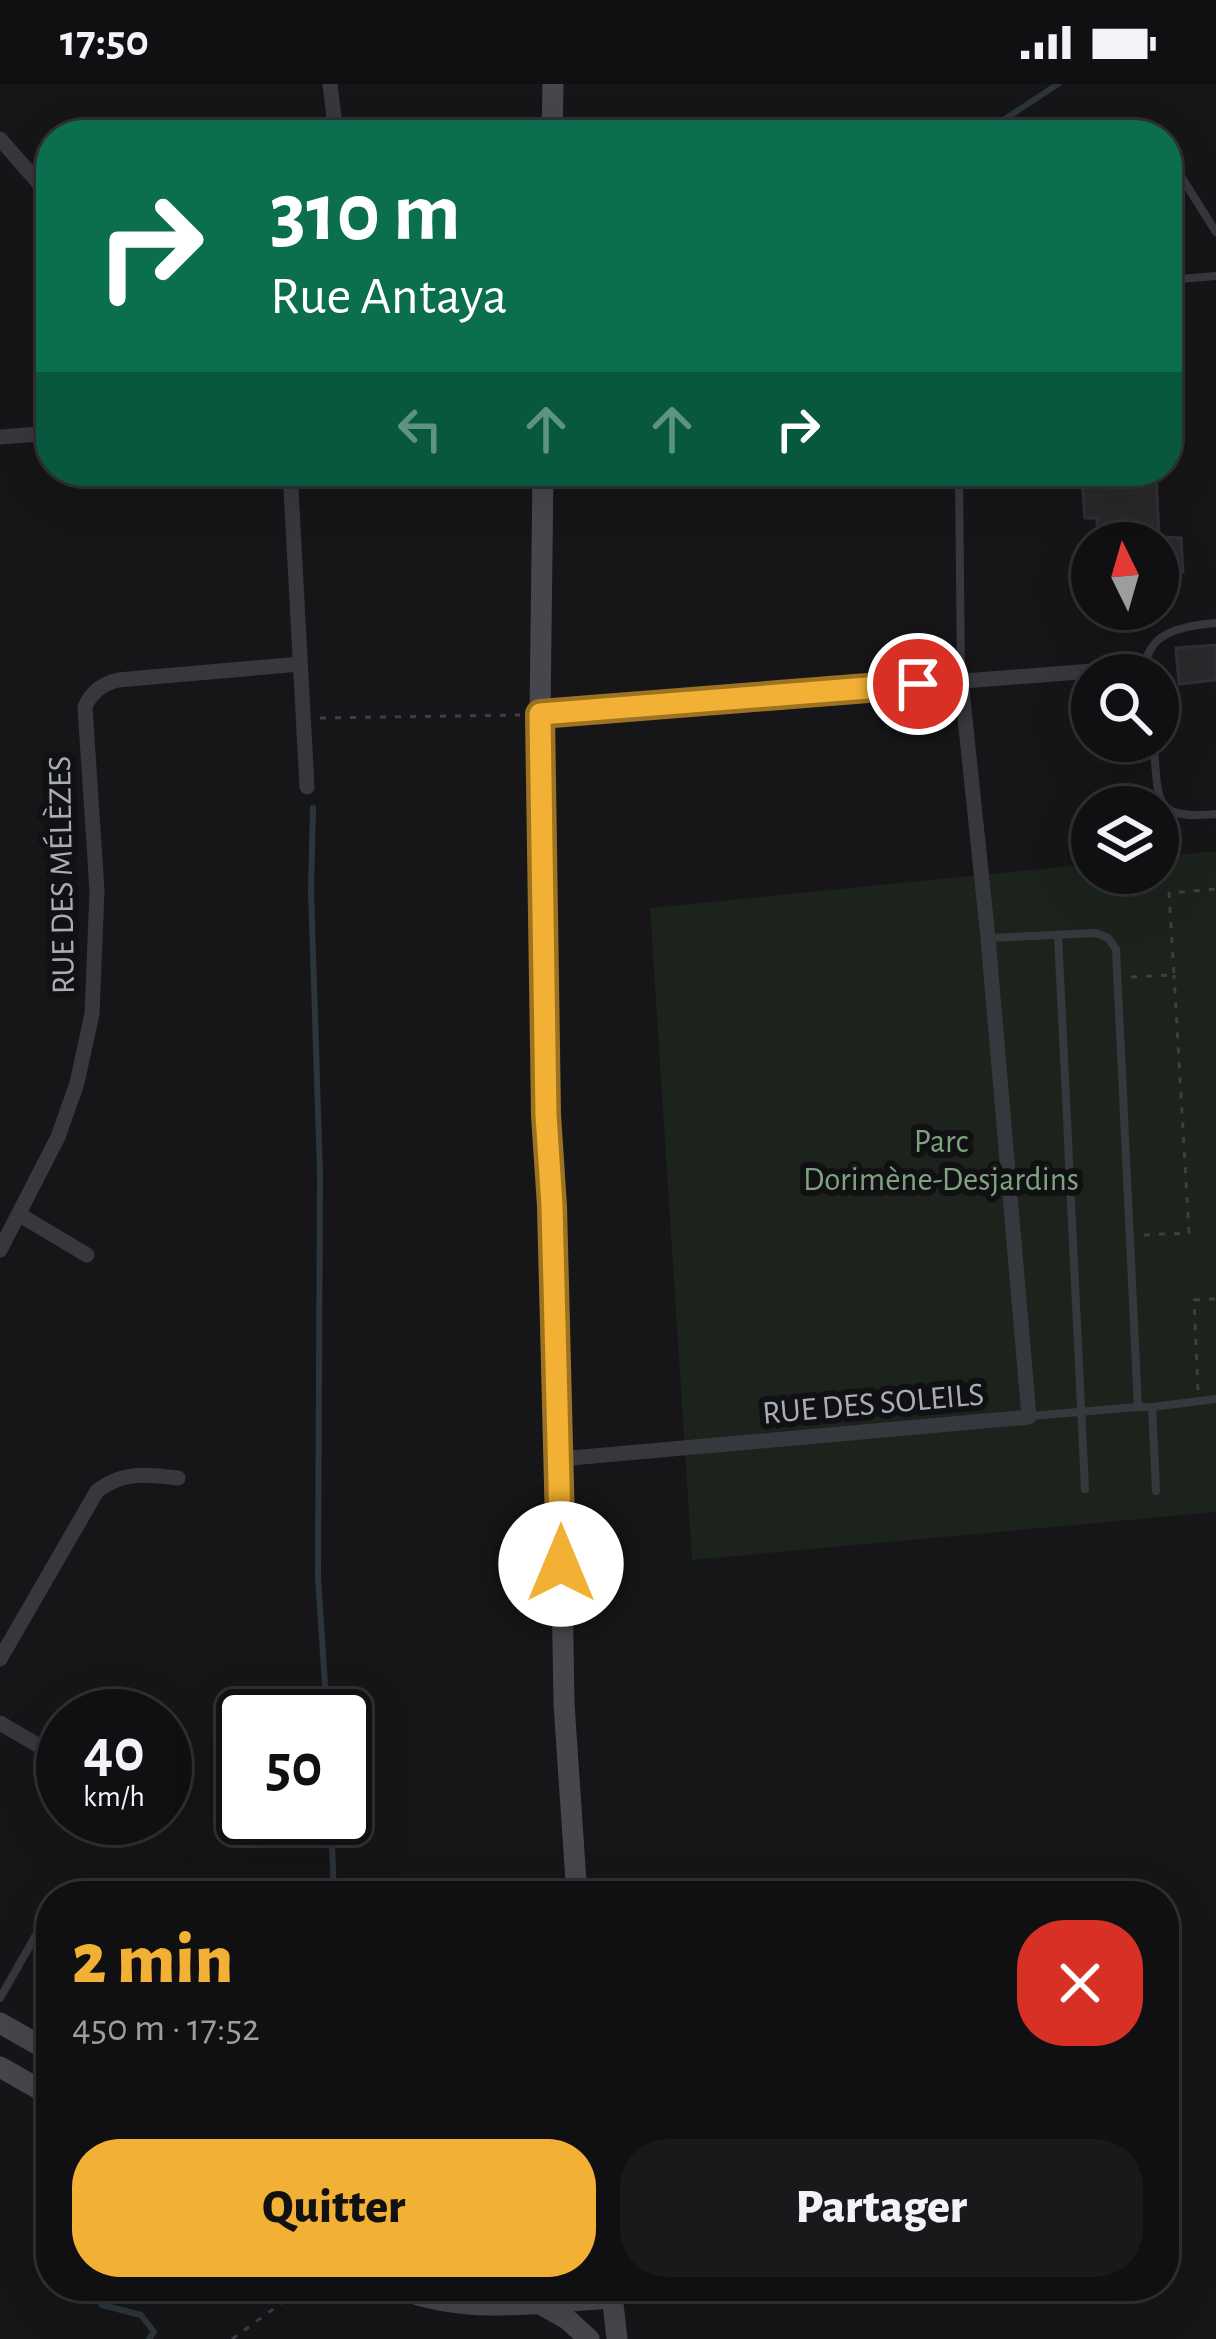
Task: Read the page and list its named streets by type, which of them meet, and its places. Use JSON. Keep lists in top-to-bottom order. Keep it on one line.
{"streets":{"street":["RUE DES MÉLÈZES","RUE DES SOLEILS"]},"parks":["Parc Dorimène-Desjardins"],"north":"top","page":{"status":"17:50","turn":["310 m","Rue Antaya"],"speed":"40 km/h","limit":"50","heading":["2 min","450 m · 17:52"],"buttons":["Quitter","Partager"]}}
